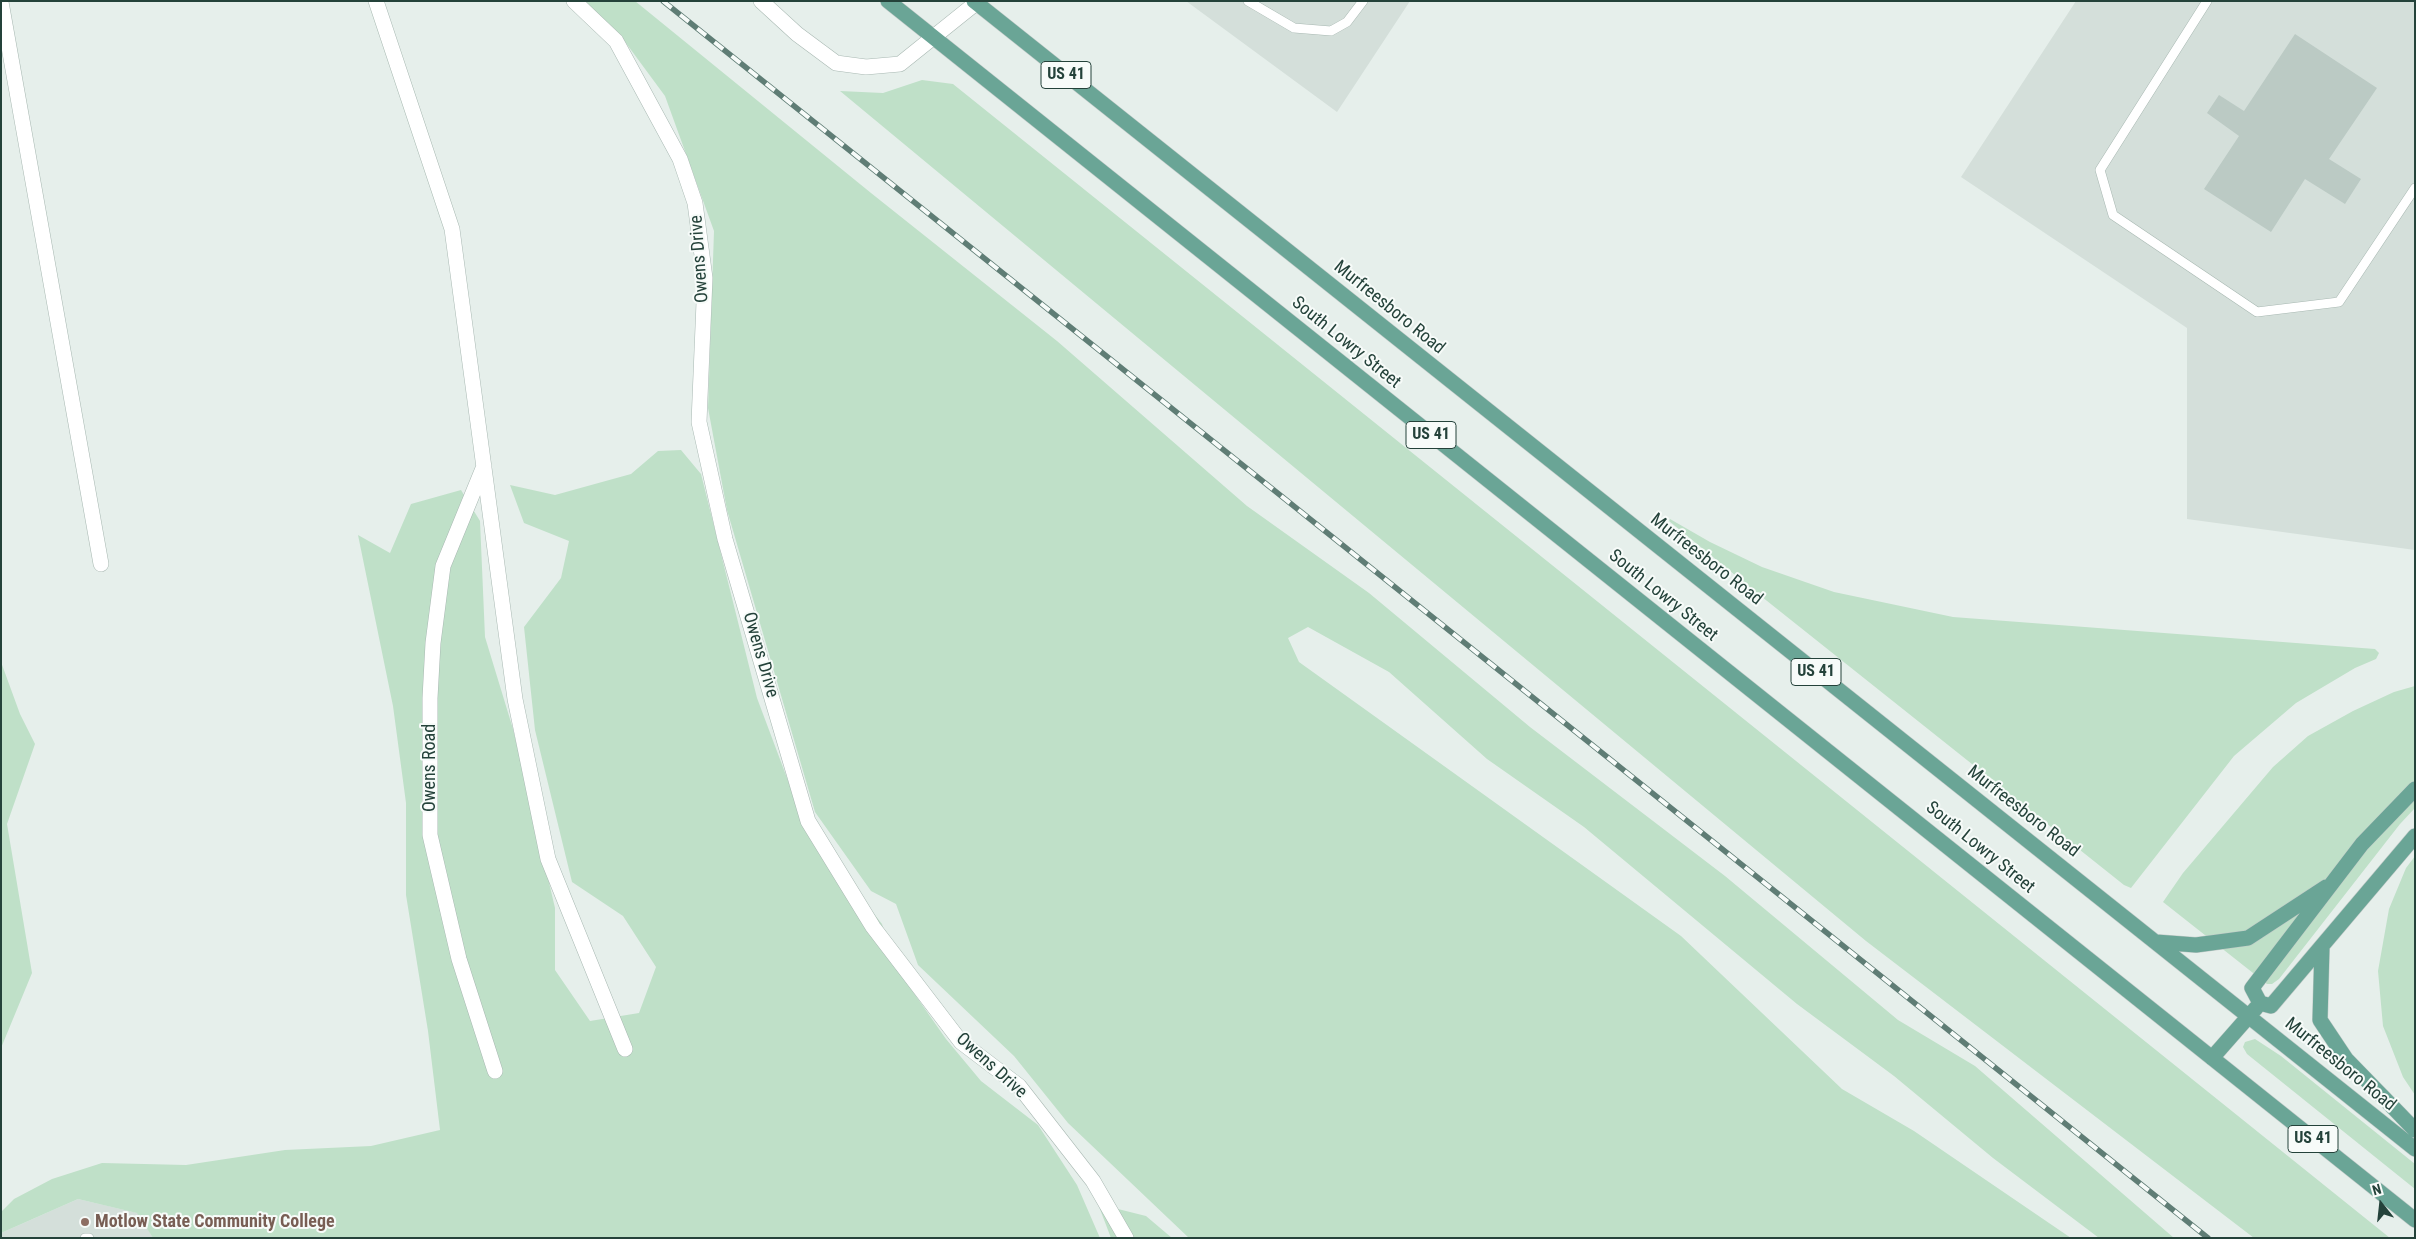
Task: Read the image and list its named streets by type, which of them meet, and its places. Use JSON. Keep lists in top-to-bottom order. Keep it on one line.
{"streets":{"main road":["US 41","Murfreesboro Road","South Lowry Street"],"street":["Owens Drive","Owens Road"]},"places":["Motlow State Community College"],"north":"top"}
